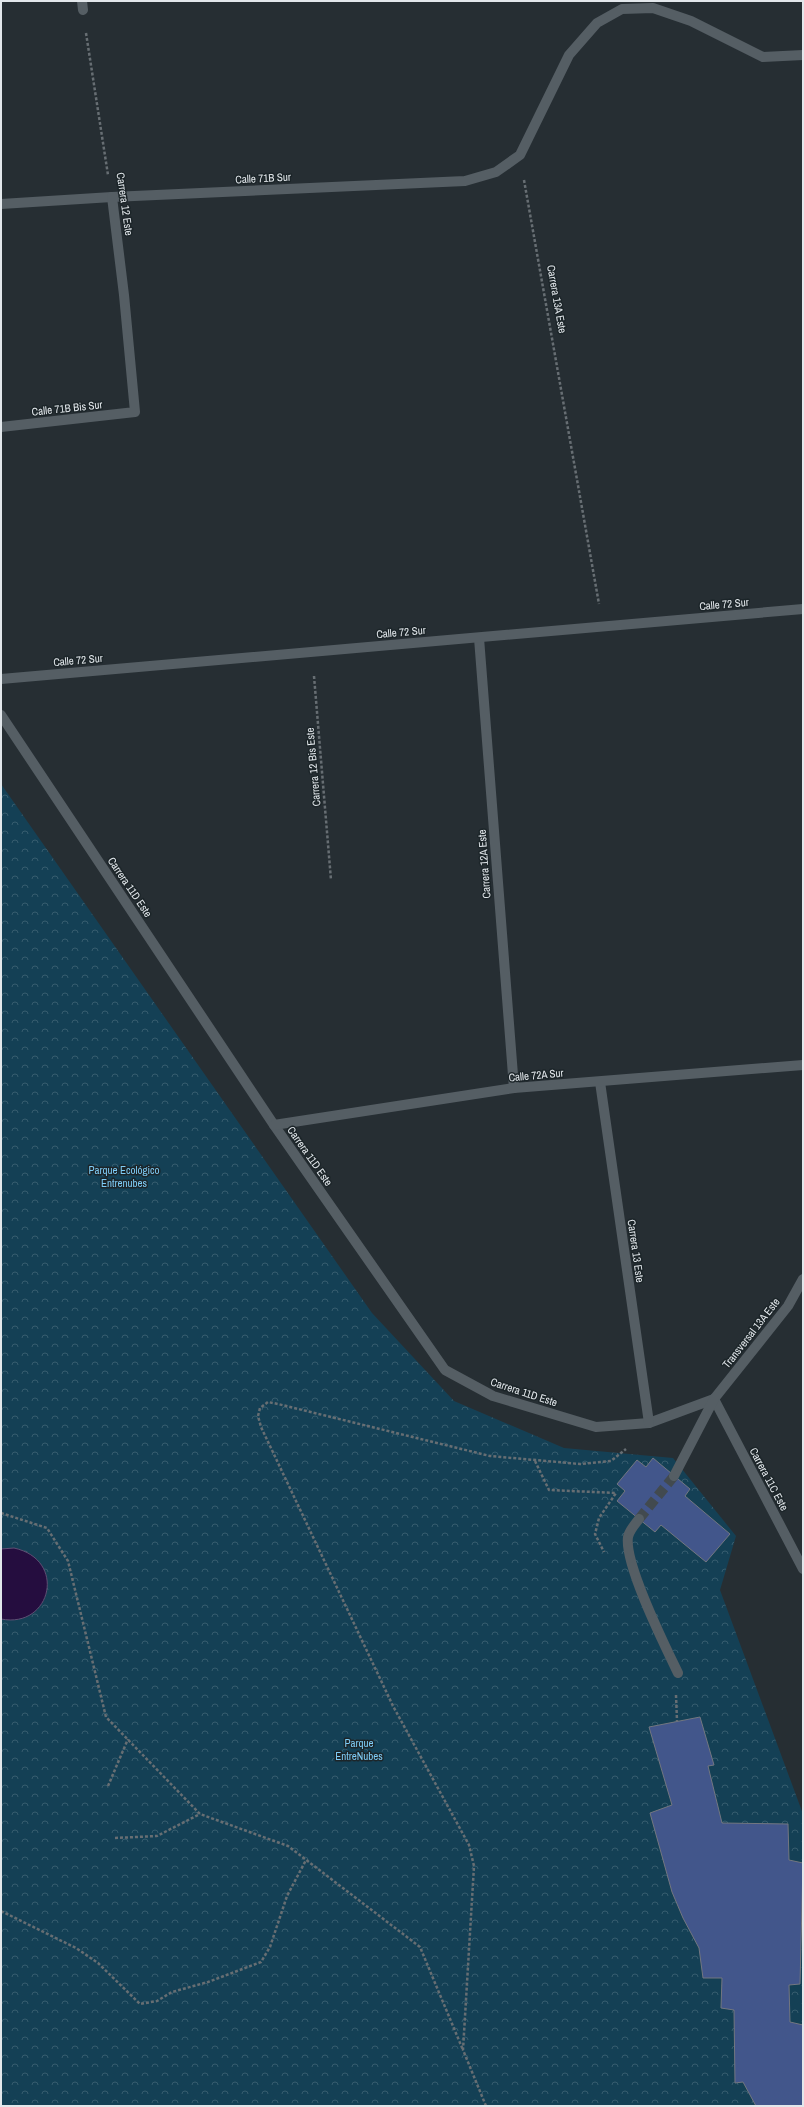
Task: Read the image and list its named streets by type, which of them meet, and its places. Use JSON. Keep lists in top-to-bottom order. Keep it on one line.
{"streets":{"street":["Calle 71B Sur","Carrera 12 Este","Calle 71B Bis Sur","Calle 72 Sur","Carrera 12A Este","Carrera 11D Este","Calle 72A Sur","Carrera 13 Este","Transversal 13A Este","Carrera 11C Este"],"path":["Carrera 13A Este","Carrera 12 Bis Este"]},"crossings":[["Calle 71B Sur","Carrera 12 Este"],["Calle 71B Sur","Carrera 13A Este"],["Carrera 12 Este","Calle 71B Bis Sur"],["Carrera 13A Este","Calle 72 Sur"],["Calle 72 Sur","Carrera 12 Bis Este"],["Calle 72 Sur","Carrera 12A Este"],["Carrera 12A Este","Calle 72A Sur"],["Carrera 11D Este","Calle 72A Sur"],["Carrera 11D Este","Carrera 13 Este"],["Carrera 11D Este","Transversal 13A Este"],["Carrera 11D Este","Carrera 11C Este"],["Calle 72A Sur","Carrera 13 Este"],["Transversal 13A Este","Carrera 11C Este"]],"parks":["Parque Ecológico Entrenubes","Parque EntreNubes"]}
